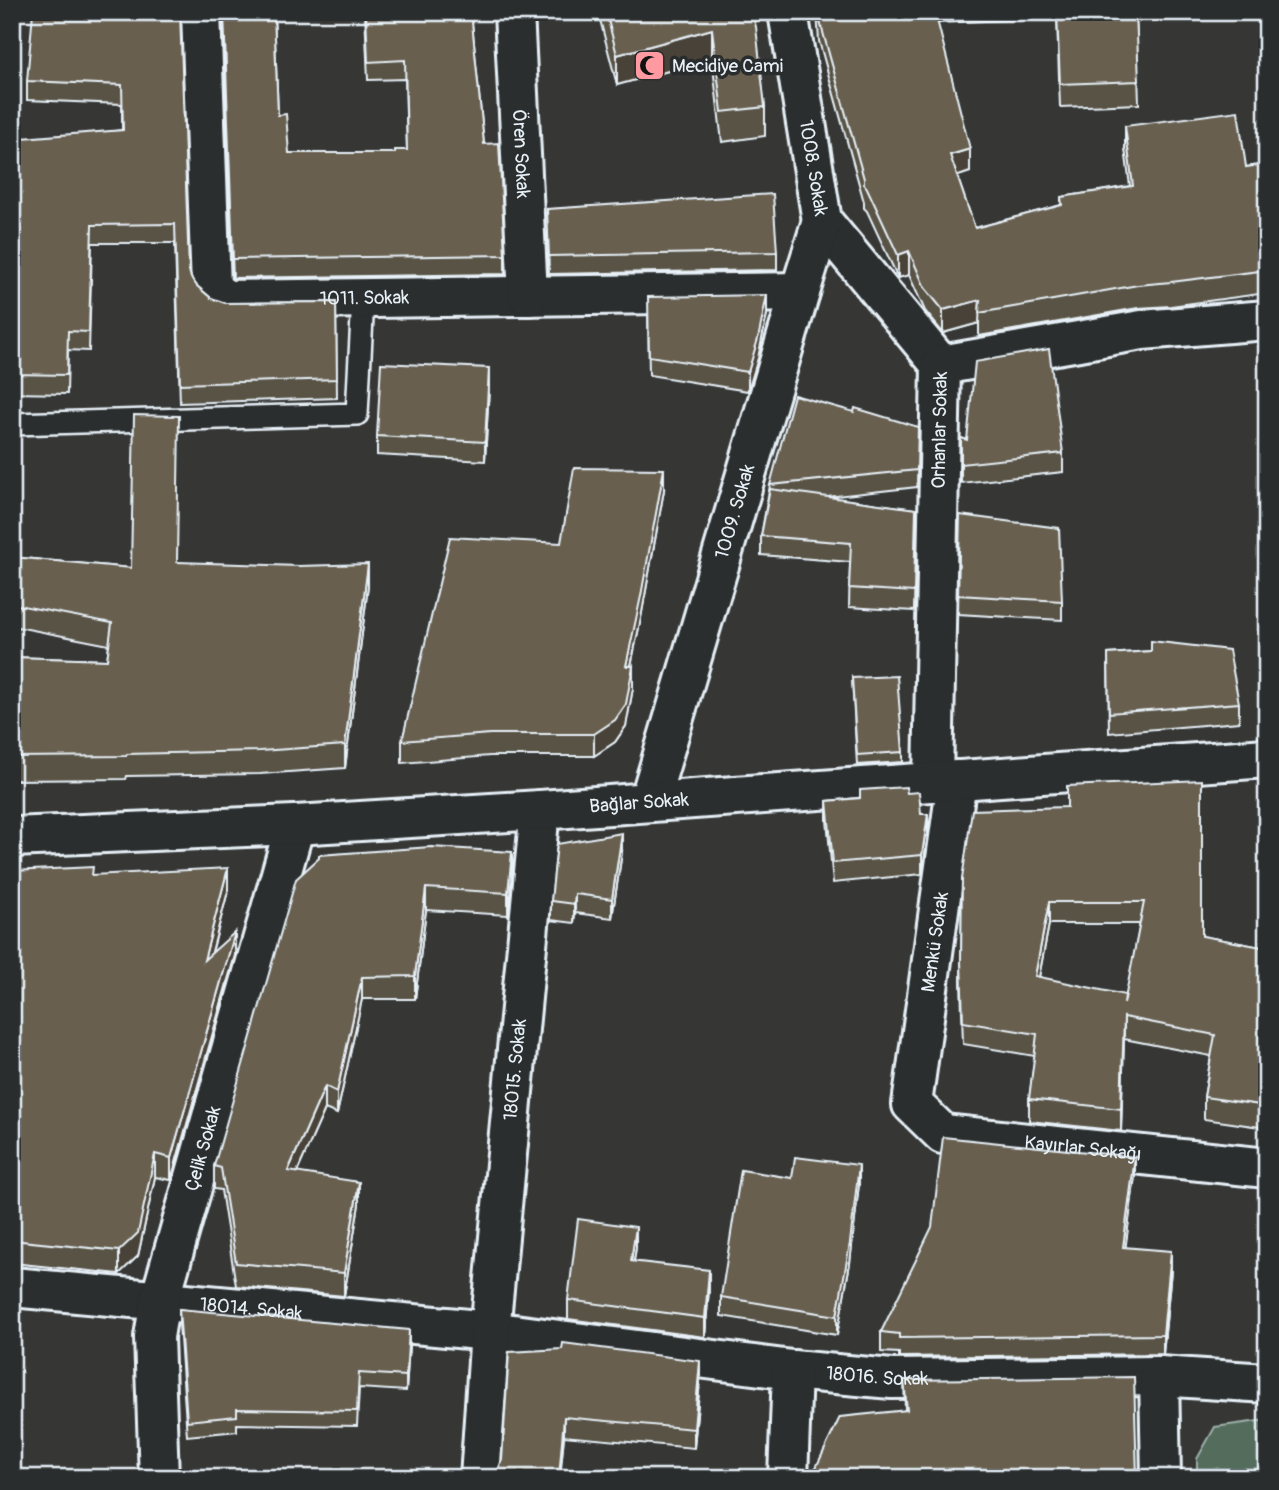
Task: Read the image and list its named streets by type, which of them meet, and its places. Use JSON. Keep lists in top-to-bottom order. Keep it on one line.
{"streets":{"street":["Ören Sokak","1008. Sokak","1011. Sokak","Orhanlar Sokak","1009. Sokak","Bağlar Sokak","Menkü Sokak","18015. Sokak","Çelik Sokak","Kayırlar Sokağı","18014. Sokak","18016. Sokak"]},"crossings":[["Ören Sokak","1011. Sokak"],["1008. Sokak","Orhanlar Sokak"],["1008. Sokak","1009. Sokak"],["1011. Sokak","1009. Sokak"],["Orhanlar Sokak","Bağlar Sokak"],["Orhanlar Sokak","Menkü Sokak"],["1009. Sokak","Bağlar Sokak"],["Bağlar Sokak","Menkü Sokak"],["Bağlar Sokak","18015. Sokak"],["Bağlar Sokak","Çelik Sokak"],["Menkü Sokak","Kayırlar Sokağı"],["18015. Sokak","18014. Sokak"],["18015. Sokak","18016. Sokak"],["Çelik Sokak","18014. Sokak"],["18014. Sokak","18016. Sokak"]],"places":{"mosque":["Mecidiye Cami"]}}
